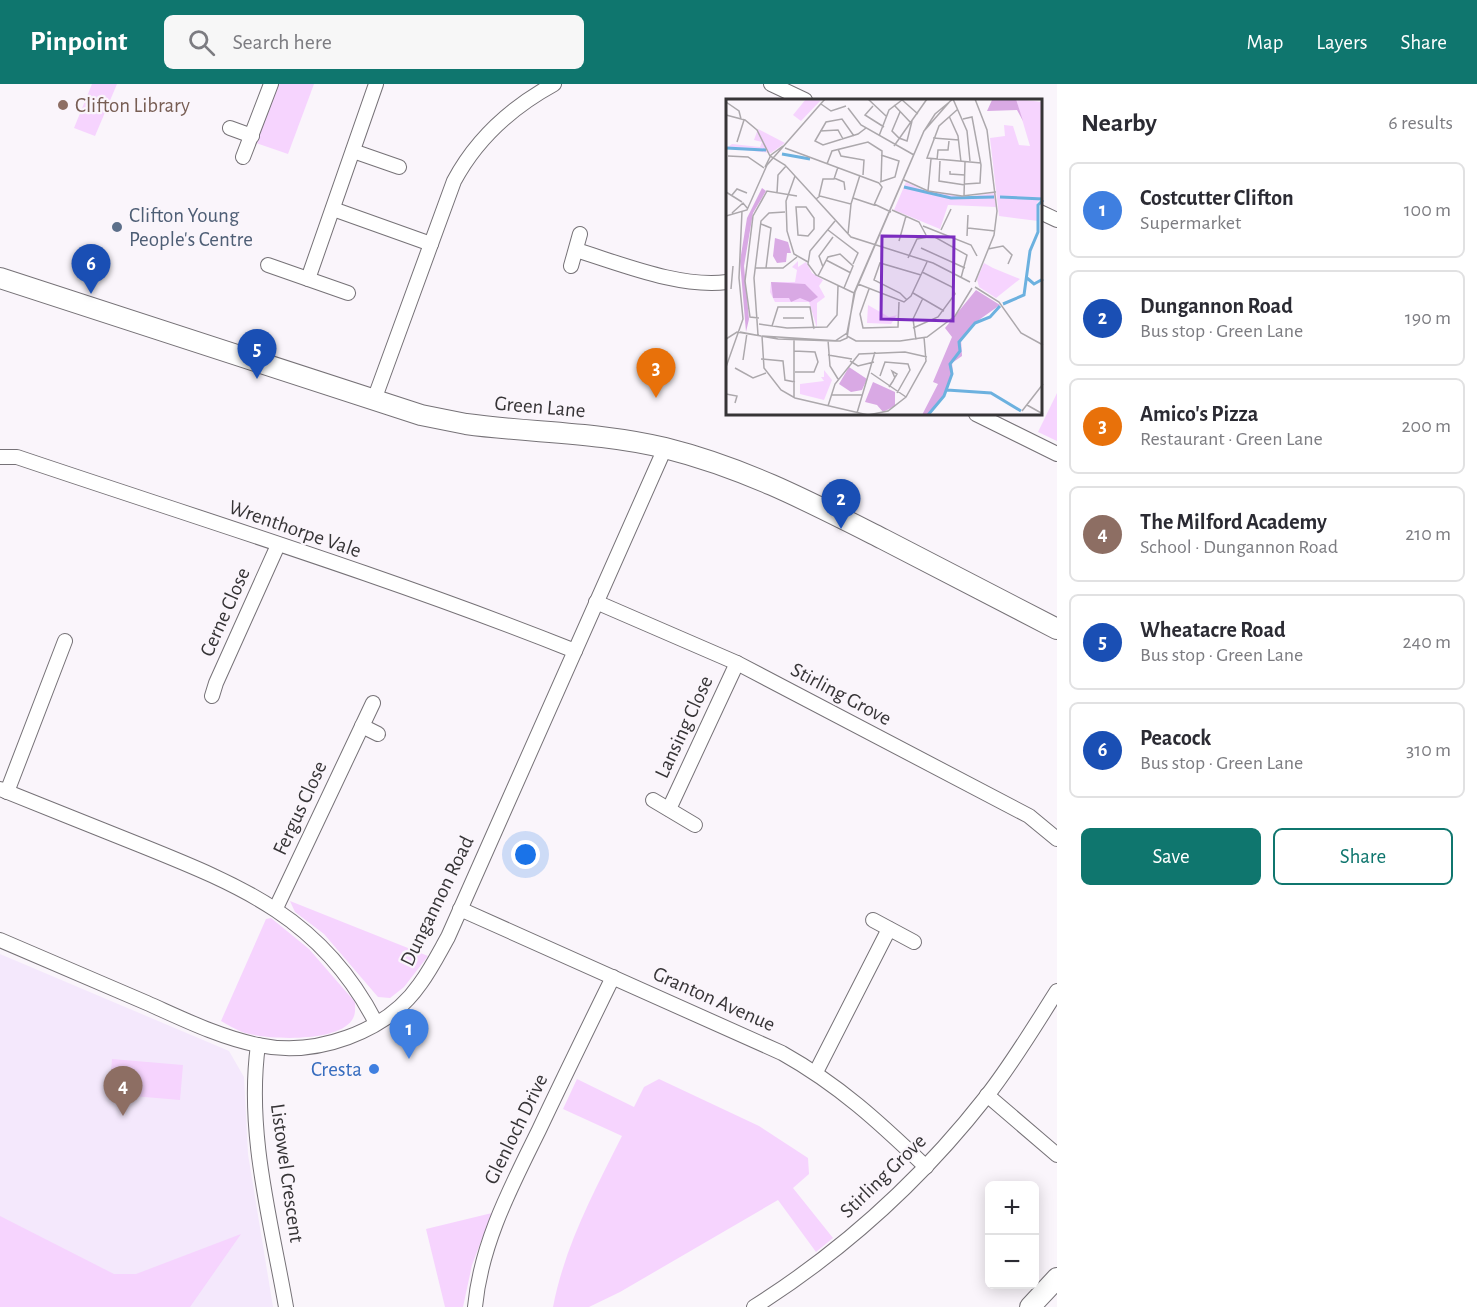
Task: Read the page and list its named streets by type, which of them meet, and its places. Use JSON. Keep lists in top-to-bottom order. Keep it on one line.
{"streets":{"street":["Green Lane","Wrenthorpe Vale","Cerne Close","Stirling Grove","Lansing Close","Fergus Close","Dungannon Road","Granton Avenue","Glenloch Drive","Listowel Crescent"]},"crossings":[["Green Lane","Dungannon Road"],["Wrenthorpe Vale","Cerne Close"],["Wrenthorpe Vale","Dungannon Road"],["Stirling Grove","Lansing Close"],["Stirling Grove","Dungannon Road"],["Stirling Grove","Granton Avenue"],["Dungannon Road","Granton Avenue"],["Dungannon Road","Listowel Crescent"],["Granton Avenue","Glenloch Drive"]],"places":["Clifton Library","Clifton Young People's Centre","Cresta"],"page":{"header":"Pinpoint","search":"Search here","nav":["Map","Layers","Share"],"heading":["Nearby","6 results"],"list":[{"mark":"1","name":"Costcutter Clifton","note":"Supermarket","value":"100 m"},{"mark":"2","name":"Dungannon Road","note":"Bus stop · Green Lane","value":"190 m"},{"mark":"3","name":"Amico's Pizza","note":"Restaurant · Green Lane","value":"200 m"},{"mark":"4","name":"The Milford Academy","note":"School · Dungannon Road","value":"210 m"},{"mark":"5","name":"Wheatacre Road","note":"Bus stop · Green Lane","value":"240 m"},{"mark":"6","name":"Peacock","note":"Bus stop · Green Lane","value":"310 m"}],"pins":["6","5","3","2","1","4"],"buttons":["Save","Share"],"map_buttons":["+","−"]}}
